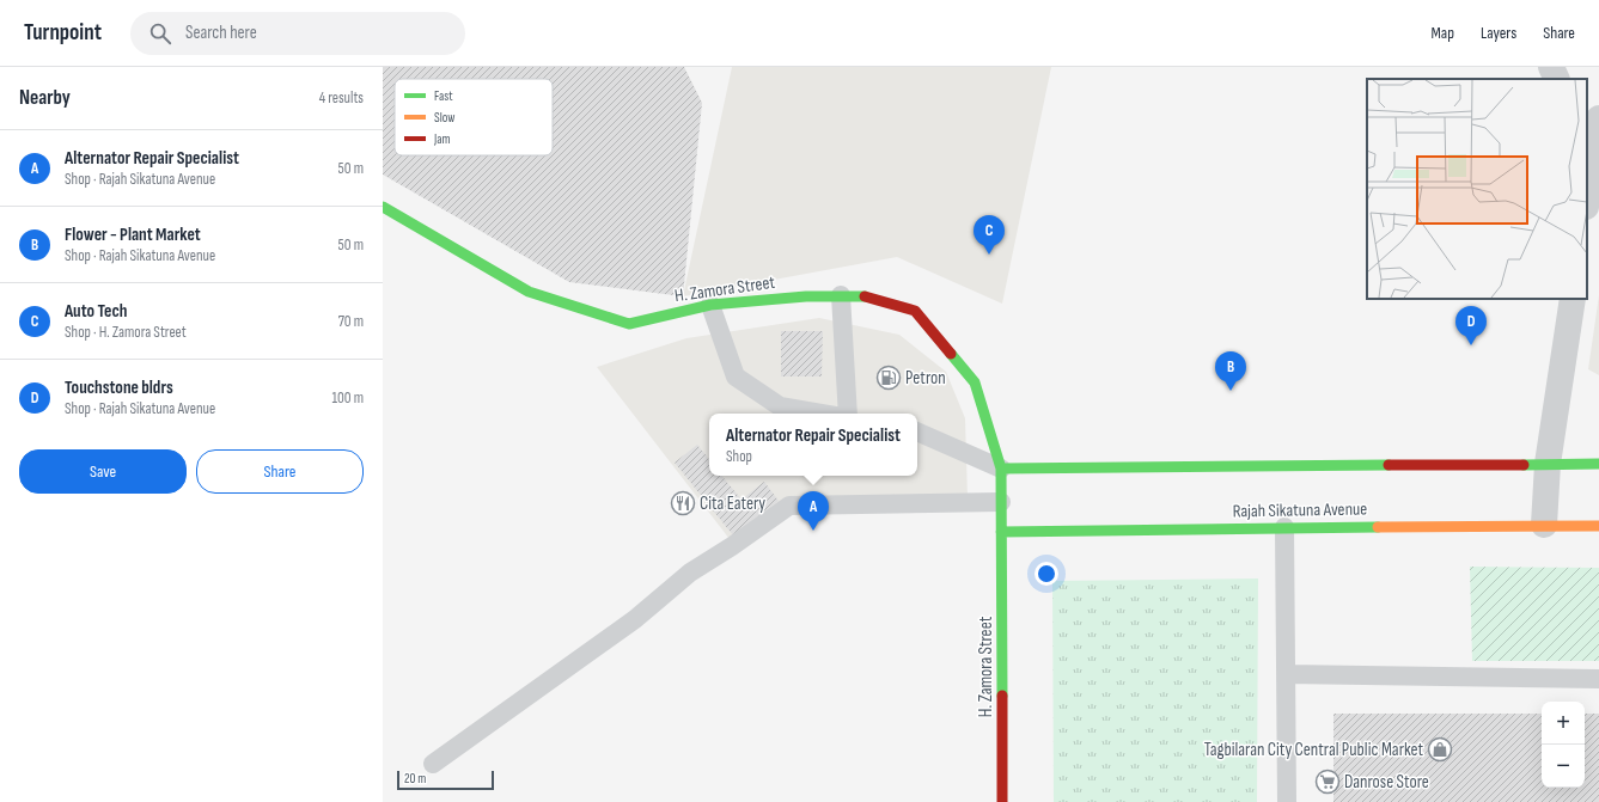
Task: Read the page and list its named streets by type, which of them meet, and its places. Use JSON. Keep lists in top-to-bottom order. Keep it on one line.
{"streets":{"main road":["H. Zamora Street","Rajah Sikatuna Avenue"]},"crossings":[["H. Zamora Street","Rajah Sikatuna Avenue"]],"places":{"fuel station":["Petron"],"restaurant":["Cita Eatery"],"shop":["Tagbilaran City Central Public Market"],"supermarket":["Danrose Store"]},"legend":["Fast","Slow","Jam"],"scale_bar":"20 m","page":{"header":"Turnpoint","search":"Search here","nav":["Map","Layers","Share"],"heading":["Nearby","4 results"],"list":[{"mark":"A","name":"Alternator Repair Specialist","note":"Shop · Rajah Sikatuna Avenue","value":"50 m"},{"mark":"B","name":"Flower - Plant Market","note":"Shop · Rajah Sikatuna Avenue","value":"50 m"},{"mark":"C","name":"Auto Tech","note":"Shop · H. Zamora Street","value":"70 m"},{"mark":"D","name":"Touchstone bldrs","note":"Shop · Rajah Sikatuna Avenue","value":"100 m"}],"pins":["C","D","B","A"],"popup":["Alternator Repair Specialist","Shop"],"buttons":["Save","Share"],"map_buttons":["+","−"],"scale":"20 m"}}
